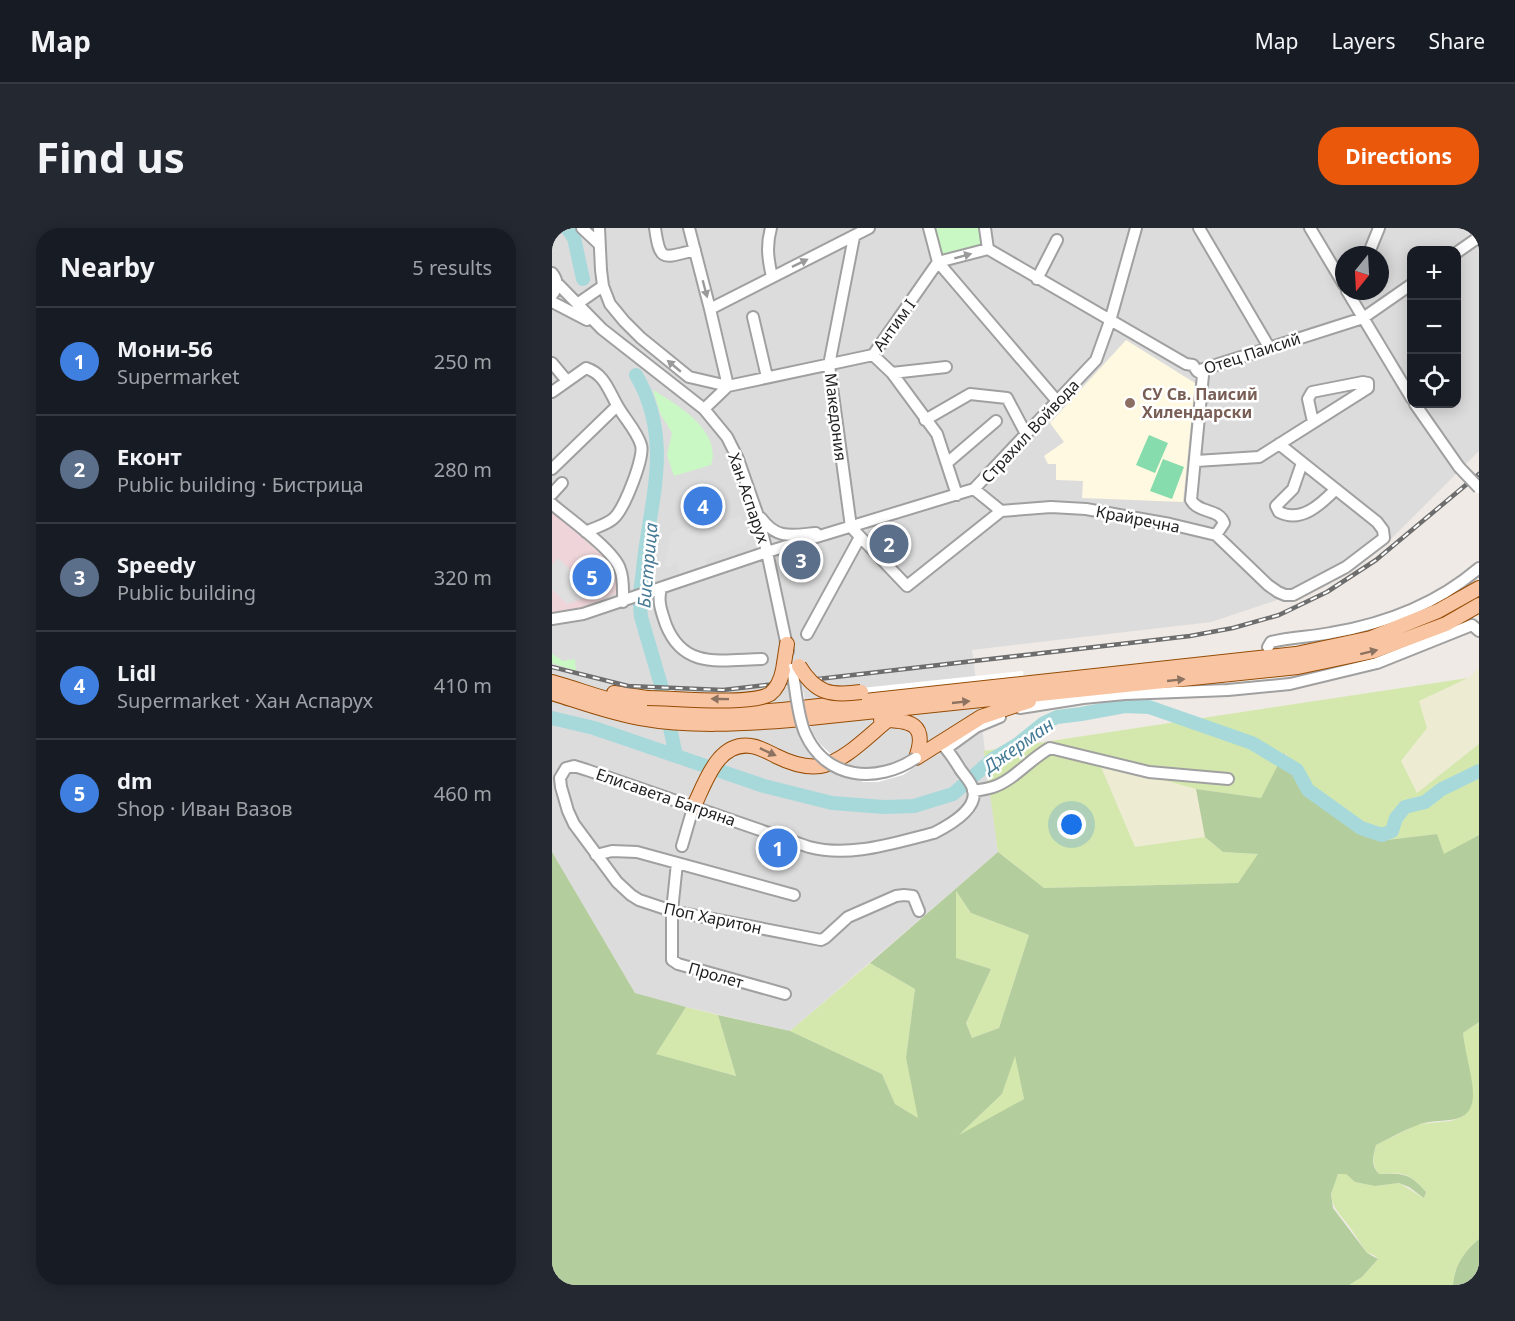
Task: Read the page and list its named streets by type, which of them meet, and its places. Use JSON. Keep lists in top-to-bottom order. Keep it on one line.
{"streets":{"street":["Антим I","Отец Паисий","Македония","Страхил Войвода","Хан Аспарух","Крайречна","Елисавета Багряна","Поп Харитон","Пролет"]},"crossings":[["Антим I","Македония"],["Отец Паисий","Крайречна"],["Македония","Страхил Войвода"],["Страхил Войвода","Хан Аспарух"],["Елисавета Багряна","Поп Харитон"],["Поп Харитон","Пролет"]],"water":["Бистрица","Джерман"],"places":["СУ Св. Паисий Хилендарски"],"north":"bottom","page":{"header":"Map","nav":["Map","Layers","Share"],"buttons":"Directions","title":"Find us","heading":["Nearby","5 results"],"map_buttons":["+","−"],"list":[{"mark":"1","name":"Мони-56","note":"Supermarket","value":"250 m"},{"mark":"2","name":"Еконт","note":"Public building · Бистрица","value":"280 m"},{"mark":"3","name":"Speedy","note":"Public building","value":"320 m"},{"mark":"4","name":"Lidl","note":"Supermarket · Хан Аспарух","value":"410 m"},{"mark":"5","name":"dm","note":"Shop · Иван Вазов","value":"460 m"}],"pins":["4","2","3","5","1"]}}
